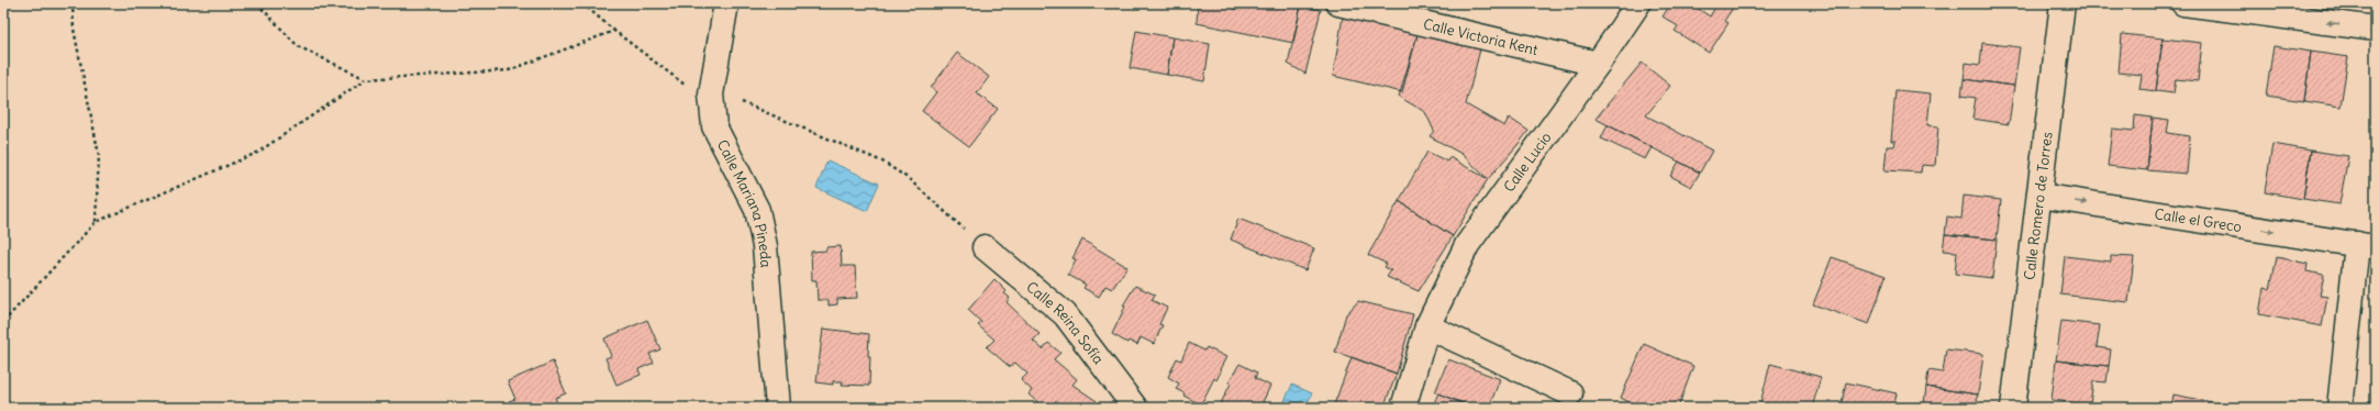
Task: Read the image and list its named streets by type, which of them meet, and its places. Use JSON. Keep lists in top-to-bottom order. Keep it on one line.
{"streets":{"street":["Calle Victoria Kent","Calle Lucio","Calle Mariana Pineda","Calle Romero de Torres","Calle el Greco","Calle Reina Sofía"]},"crossings":[["Calle Victoria Kent","Calle Lucio"],["Calle Romero de Torres","Calle el Greco"]]}
